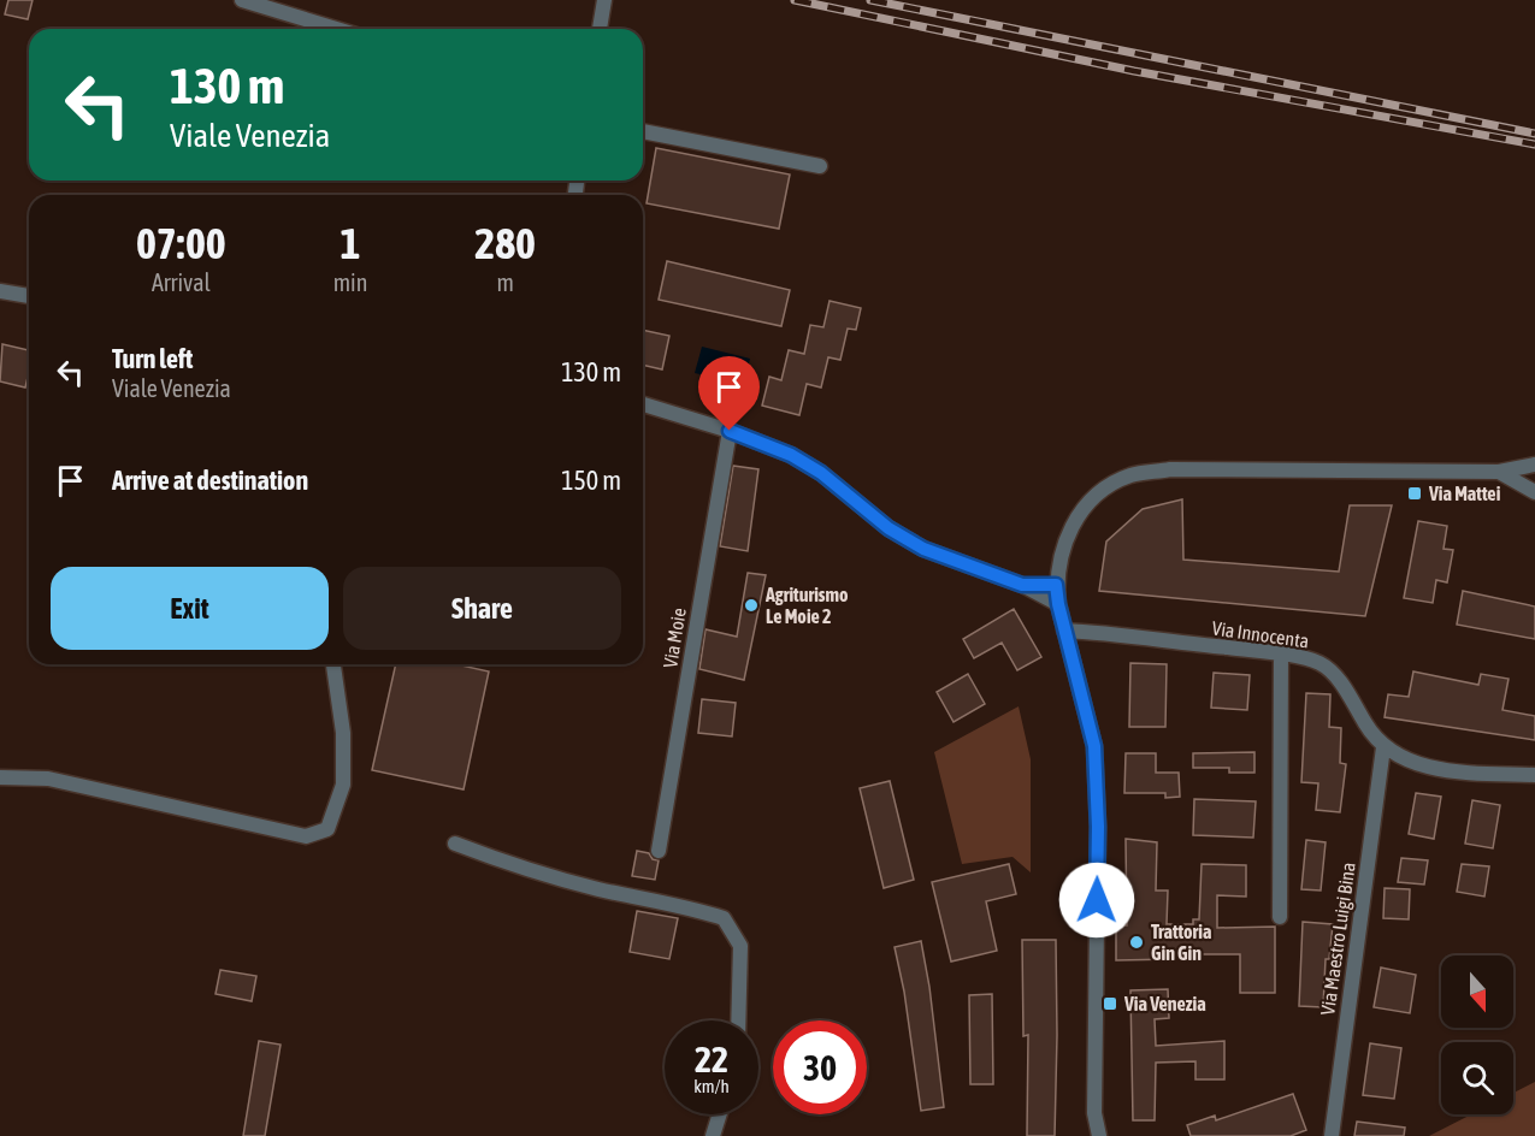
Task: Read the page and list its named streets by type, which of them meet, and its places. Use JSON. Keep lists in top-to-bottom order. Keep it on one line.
{"streets":{"street":["Via Innocenta","Via Moie","Via Maestro Luigi Bina"]},"crossings":[["Via Innocenta","Via Maestro Luigi Bina"]],"places":{"transit":["Via Mattei","Via Venezia"],"other":["Agriturismo Le Moie 2","Trattoria Gin Gin"]},"north":"bottom","page":{"turn":["130 m","Viale Venezia"],"eta":["07:00","Arrival","1","min","280","m"],"list":[{"name":"Turn left","note":"Viale Venezia","value":"130 m"},{"name":"Arrive at destination","value":"150 m"}],"buttons":["Exit","Share"],"speed":"22 km/h","limit":"30"}}
